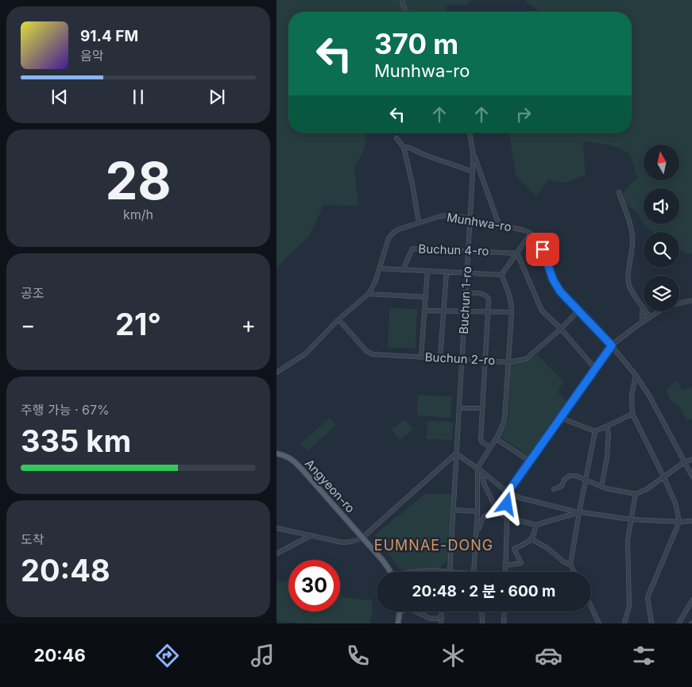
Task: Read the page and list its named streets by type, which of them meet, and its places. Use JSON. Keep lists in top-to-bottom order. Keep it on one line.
{"streets":{"main road":["Angyeon-ro"],"street":["Munhwa-ro","Buchun 4-ro","Buchun 1-ro","Buchun 2-ro"]},"crossings":[["Munhwa-ro","Buchun 1-ro"],["Munhwa-ro","Buchun 2-ro"],["Buchun 4-ro","Buchun 1-ro"],["Buchun 1-ro","Buchun 2-ro"]],"districts":["EUMNAE-DONG"],"north":"top","page":{"turn":["370 m","Munhwa-ro"],"song":["91.4 FM","음악"],"tile":[["28","km/h"],"공조",["주행 가능 · 67%","335 km"],["도착","20:48"]],"heat":["−","21°","+"],"limit":"30","trip":"20:48 · 2 분 · 600 m","tabs":"20:46"}}
